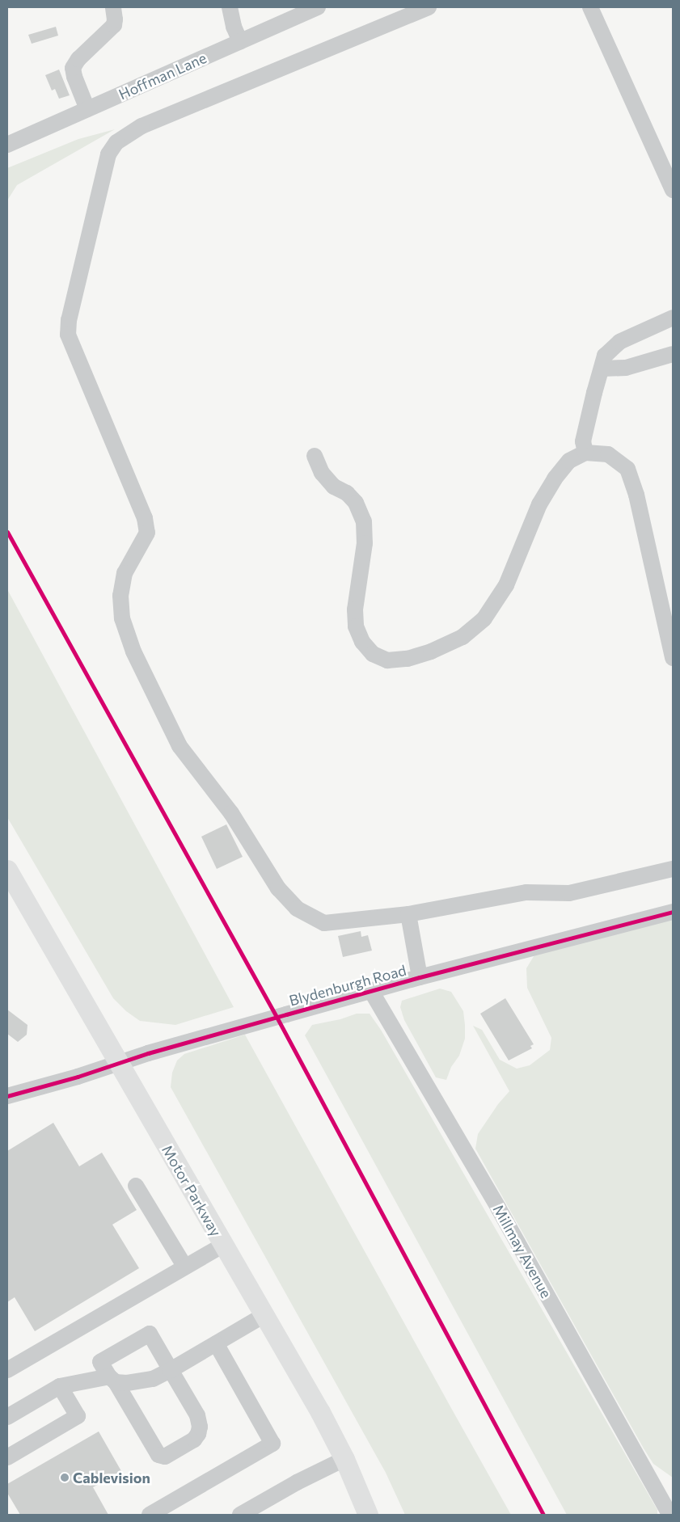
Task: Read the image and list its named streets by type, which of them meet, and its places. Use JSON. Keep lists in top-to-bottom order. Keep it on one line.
{"streets":{"main road":["Motor Parkway"],"street":["Hoffman Lane","Blydenburgh Road","Millmay Avenue"]},"crossings":[["Blydenburgh Road","Motor Parkway"],["Blydenburgh Road","Millmay Avenue"]],"places":["Cablevision"]}
